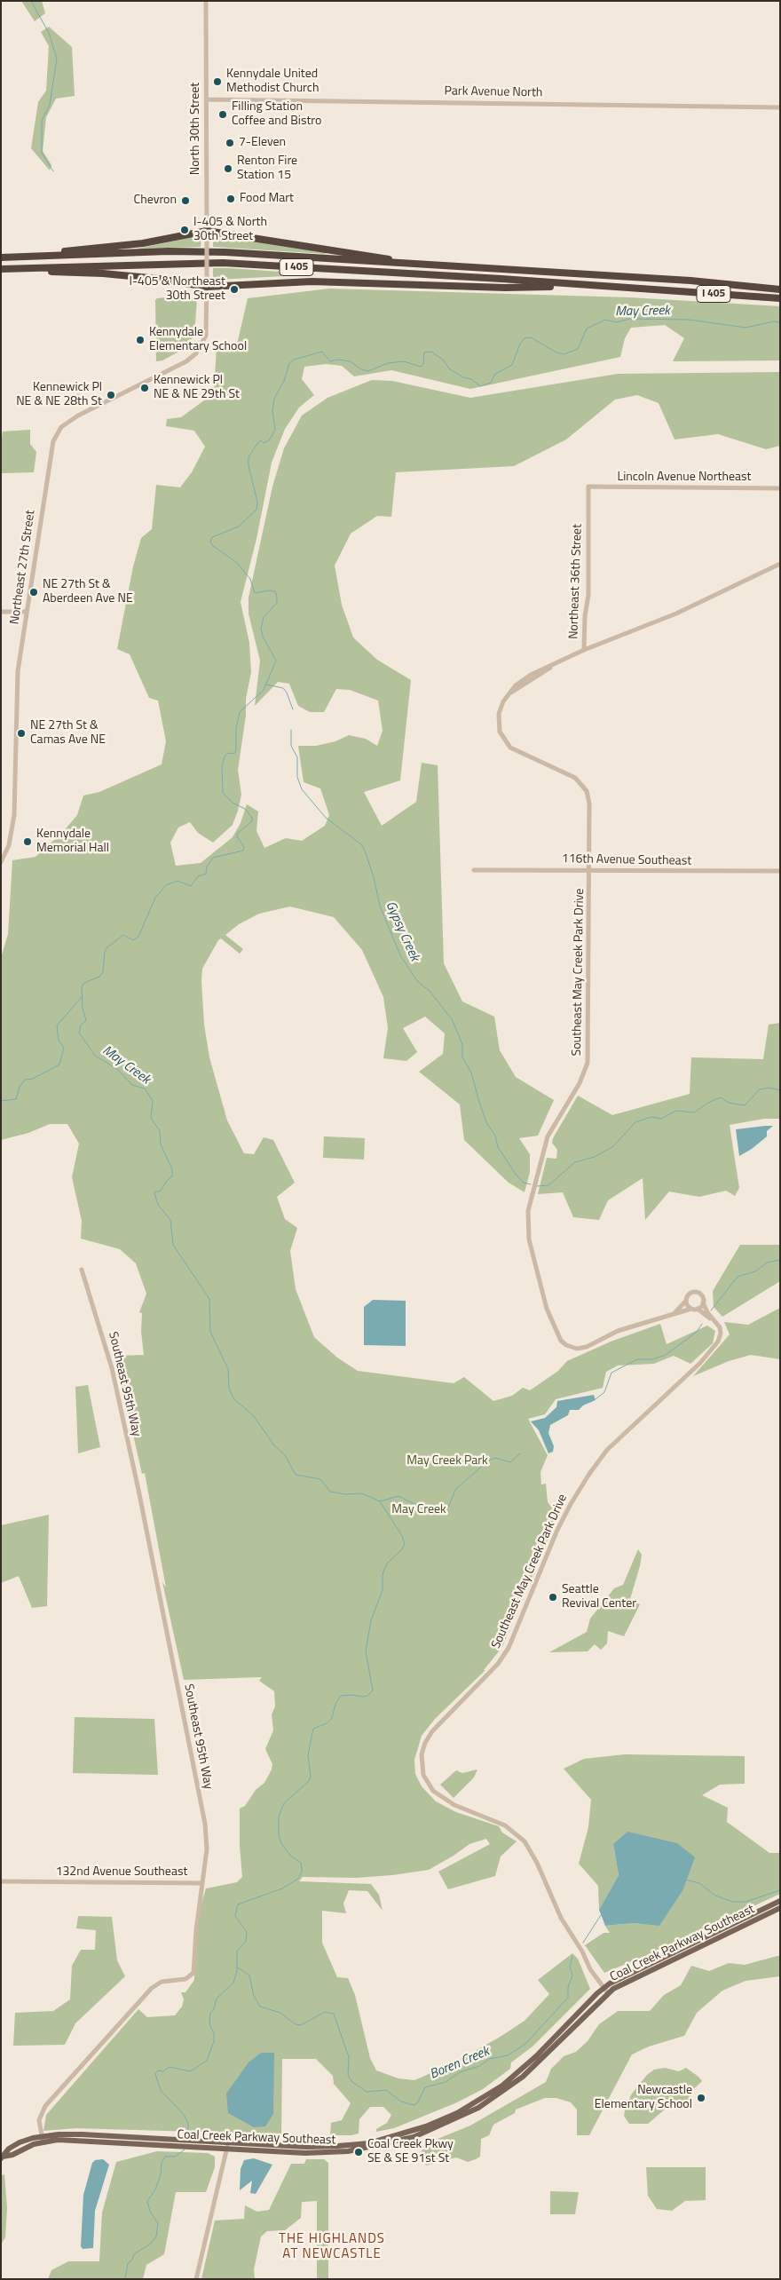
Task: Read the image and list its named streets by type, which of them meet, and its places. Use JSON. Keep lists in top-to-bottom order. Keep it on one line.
{"streets":{"highway":["I 405"],"main road":["Coal Creek Parkway Southeast"],"street":["Park Avenue North","North 30th Street","Lincoln Avenue Northeast","Northeast 27th Street","Northeast 36th Street","116th Avenue Southeast","Southeast May Creek Park Drive","Southeast 95th Way","132nd Avenue Southeast"]},"crossings":[["Park Avenue North","North 30th Street"],["North 30th Street","Northeast 27th Street"],["Lincoln Avenue Northeast","Northeast 36th Street"],["Northeast 36th Street","Southeast May Creek Park Drive"],["116th Avenue Southeast","Southeast May Creek Park Drive"],["Southeast May Creek Park Drive","Coal Creek Parkway Southeast"],["Southeast 95th Way","132nd Avenue Southeast"],["Southeast 95th Way","Coal Creek Parkway Southeast"]],"districts":["THE HIGHLANDS AT NEWCASTLE"],"water":["May Creek","Gypsy Creek","Boren Creek"],"parks":["May Creek Park","May Creek"],"places":["Kennydale United Methodist Church","Filling Station Coffee and Bistro","7-Eleven","Renton Fire Station 15","Food Mart","Chevron","I-405 & North 30th Street","I-405 & Northeast 30th Street","Kennydale Elementary School","Kennewick Pl NE & NE 29th St","Kennewick Pl NE & NE 28th St","NE 27th St & Aberdeen Ave NE","NE 27th St & Camas Ave NE","Kennydale Memorial Hall","Seattle Revival Center","Newcastle Elementary School","Coal Creek Pkwy SE & SE 91st St"]}
